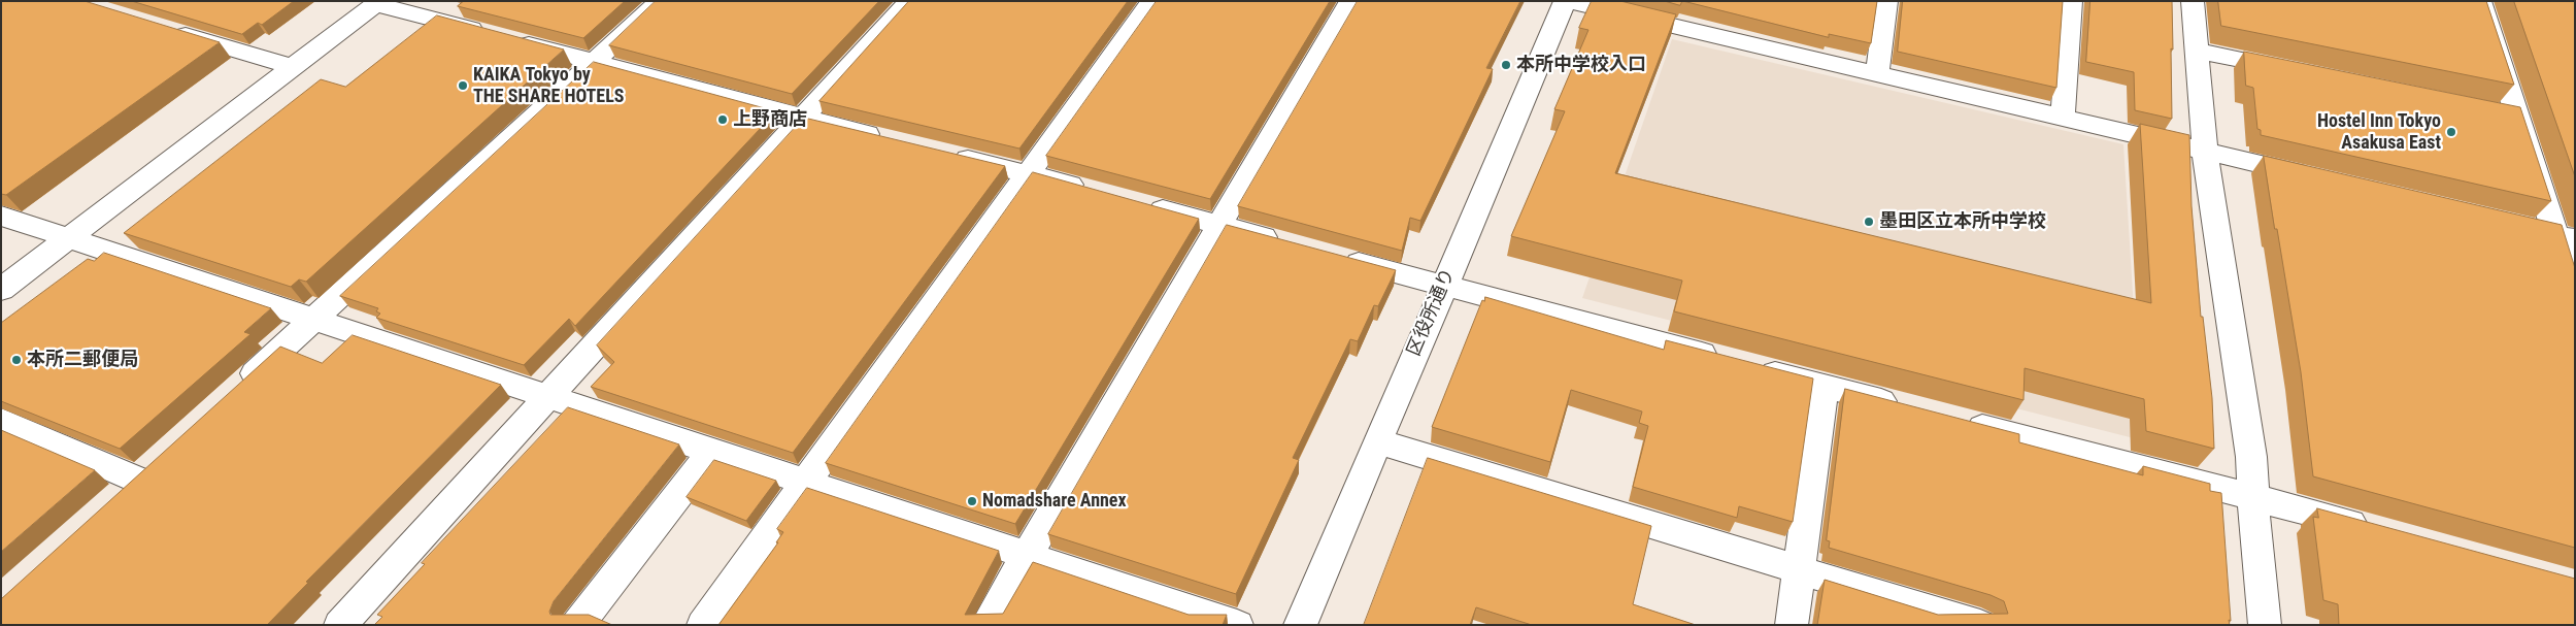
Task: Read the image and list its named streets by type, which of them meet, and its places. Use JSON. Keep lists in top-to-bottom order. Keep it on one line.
{"streets":{"street":["区役所通り"]},"places":["本所中学校入口","KAIKA Tokyo by THE SHARE HOTELS","上野商店","Hostel Inn Tokyo Asakusa East","墨田区立本所中学校","本所二郵便局","Nomadshare Annex"]}
